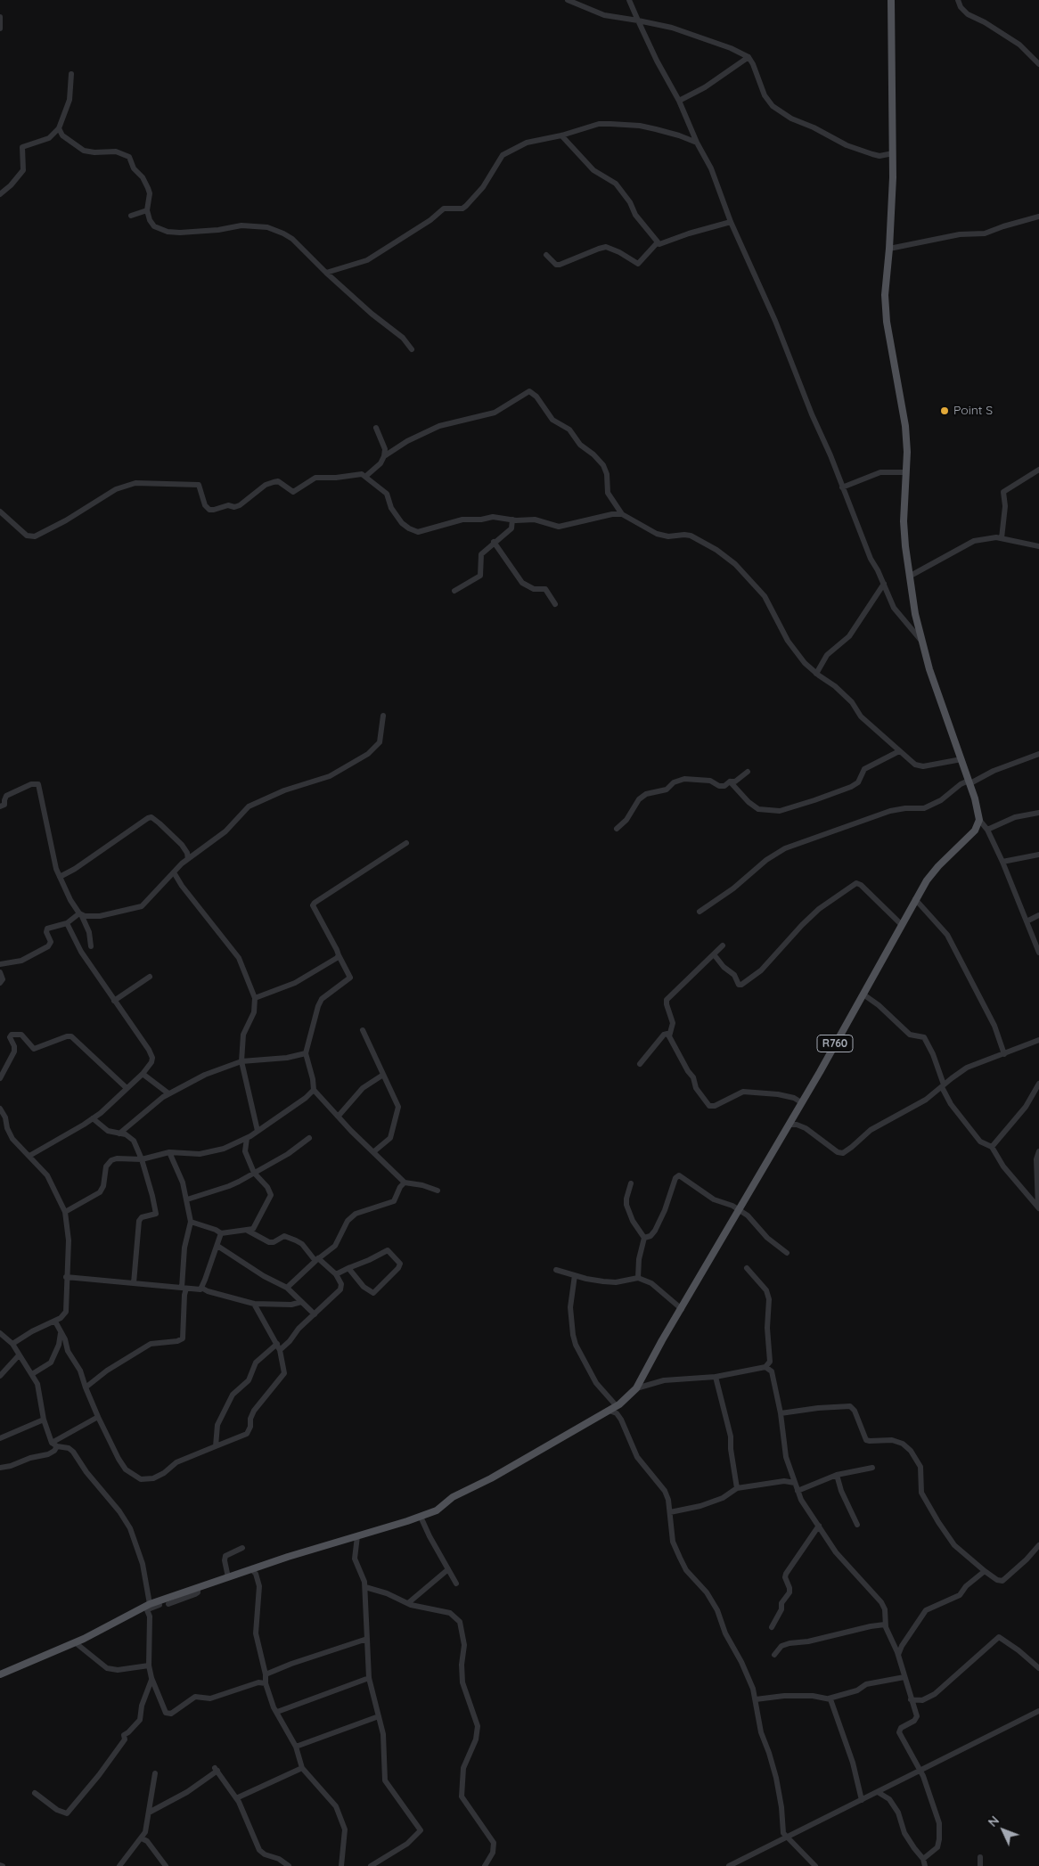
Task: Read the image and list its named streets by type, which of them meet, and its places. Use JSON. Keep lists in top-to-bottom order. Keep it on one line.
{"streets":{"main road":["R760"]},"places":["Point S"],"north":"top left"}
